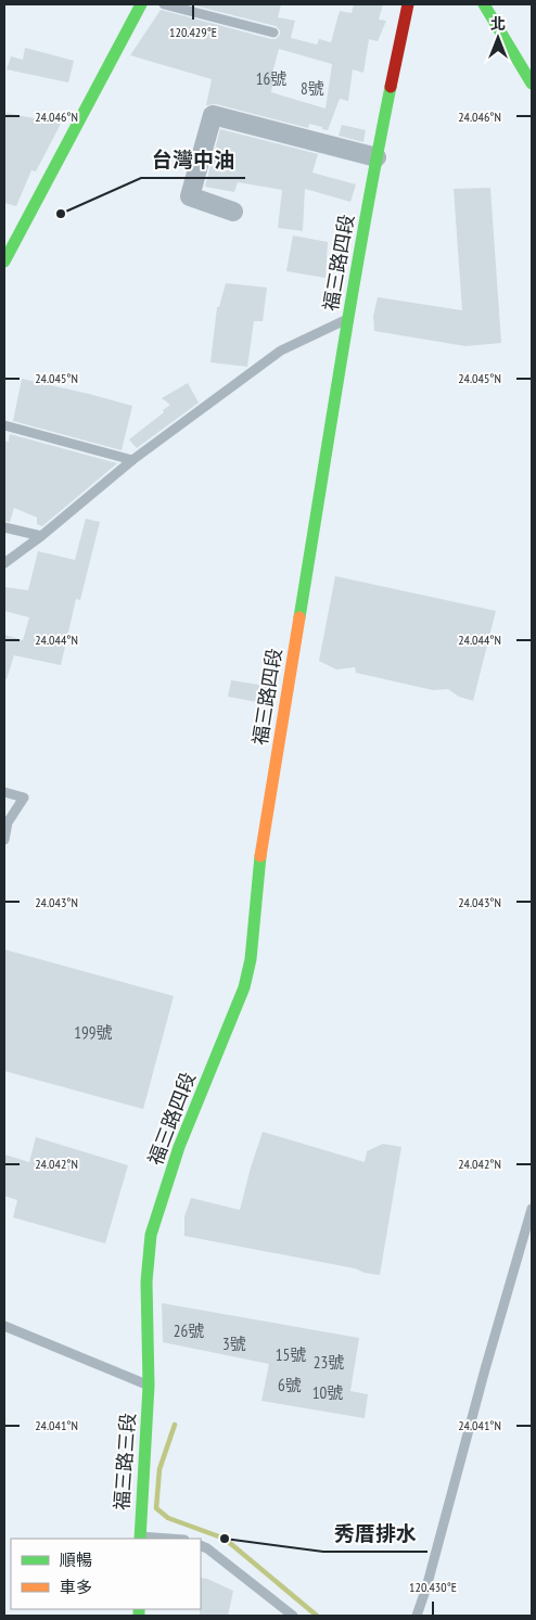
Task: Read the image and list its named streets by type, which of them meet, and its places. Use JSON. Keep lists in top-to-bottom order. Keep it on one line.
{"streets":{"street":["福三路四段","福三路三段"]},"crossings":[["福三路四段","福三路三段"]],"places":["台灣中油","秀厝排水"],"house_numbers":["16號","8號","199號","26號","3號","15號","23號","6號","10號"],"legend":["順暢","車多"],"north":"top","coordinates":["120.429°E","24.046°N","24.045°N","24.044°N","24.043°N","24.042°N","24.041°N","120.430°E"]}
